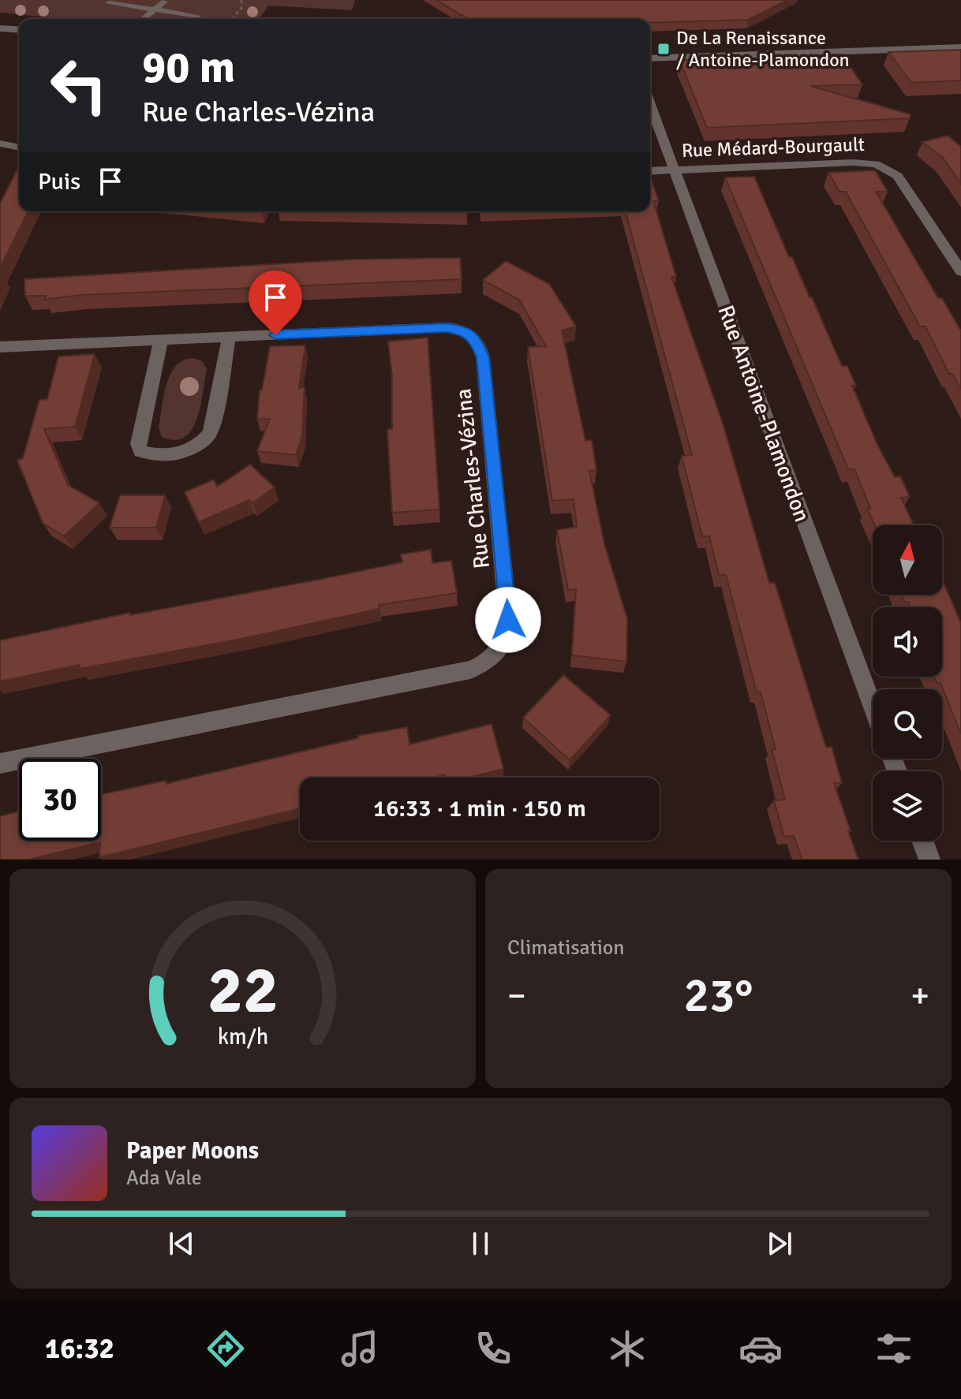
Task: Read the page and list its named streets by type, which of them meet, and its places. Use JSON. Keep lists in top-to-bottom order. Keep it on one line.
{"streets":{"street":["Rue Médard-Bourgault","Rue Antoine-Plamondon","Rue Charles-Vézina"]},"crossings":[["Rue Médard-Bourgault","Rue Antoine-Plamondon"]],"places":{"transit":["De La Renaissance / Antoine-Plamondon"]},"north":"top","page":{"turn":["90 m","Rue Charles-Vézina"],"then":"Puis","limit":"30","trip":"16:33 · 1 min · 150 m","tile":"Climatisation","heat":["−","23°","+"],"song":["Paper Moons","Ada Vale"],"tabs":"16:32","gauge":["22","km/h"]}}
